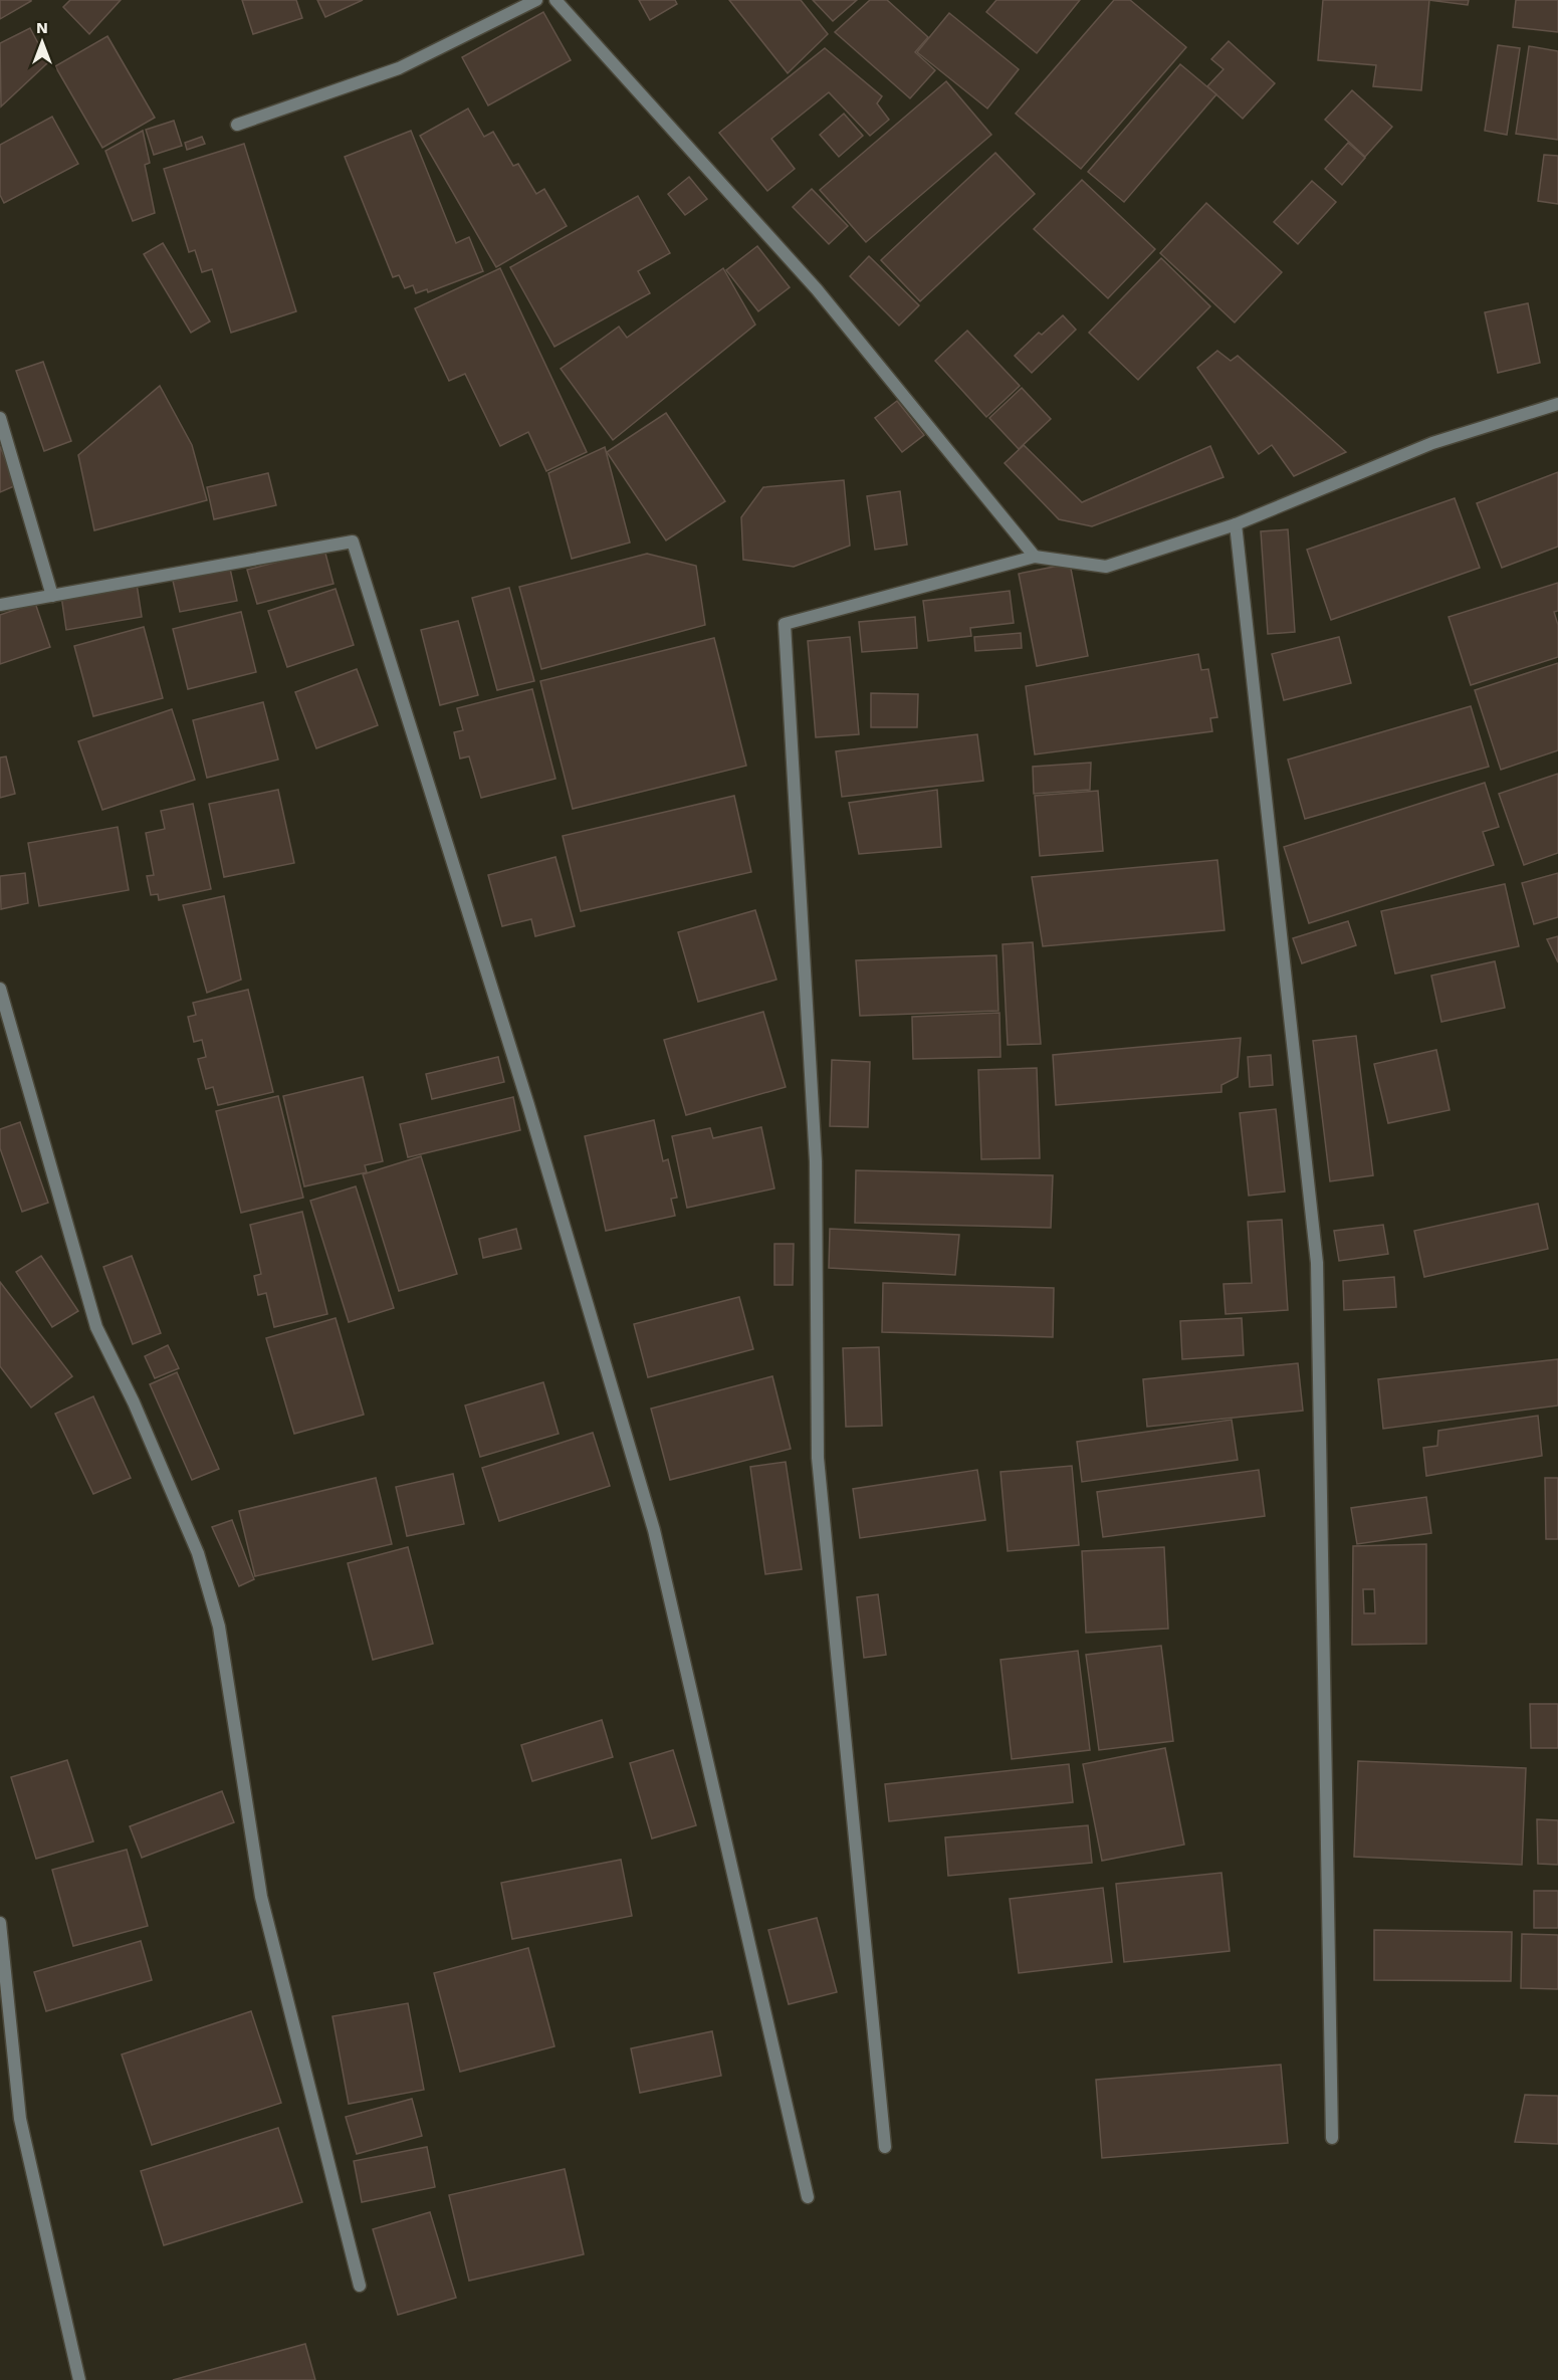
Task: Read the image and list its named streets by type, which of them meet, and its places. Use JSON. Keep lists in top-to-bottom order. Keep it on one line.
{"north":"top"}
